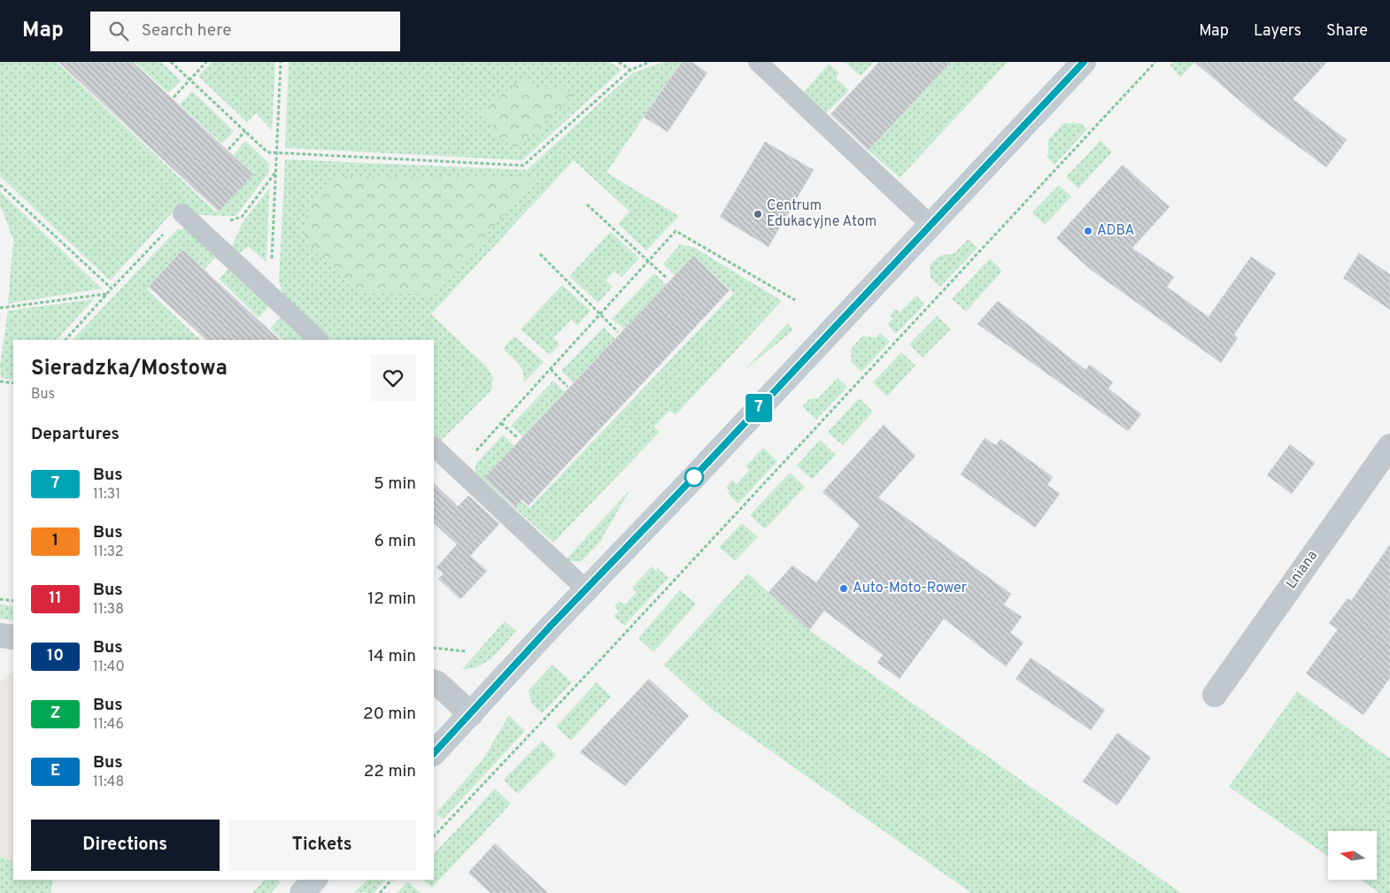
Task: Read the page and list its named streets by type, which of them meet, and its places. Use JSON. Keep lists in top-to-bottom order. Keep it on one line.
{"streets":{"street":["Lniana"]},"places":["Centrum Edukacyjne Atom","ADBA","Auto-Moto-Rower"],"lines":["bus line 7"],"north":"left","page":{"header":"Map","search":"Search here","nav":["Map","Layers","Share"],"on_map":"7","heading":[["Sieradzka/Mostowa","Bus"],"Departures"],"list":[{"mark":"7","name":"Bus","note":"11:31","value":"5 min"},{"mark":"1","name":"Bus","note":"11:32","value":"6 min"},{"mark":"11","name":"Bus","note":"11:38","value":"12 min"},{"mark":"10","name":"Bus","note":"11:40","value":"14 min"},{"mark":"Z","name":"Bus","note":"11:46","value":"20 min"},{"mark":"E","name":"Bus","note":"11:48","value":"22 min"}],"buttons":["Directions","Tickets"]}}
